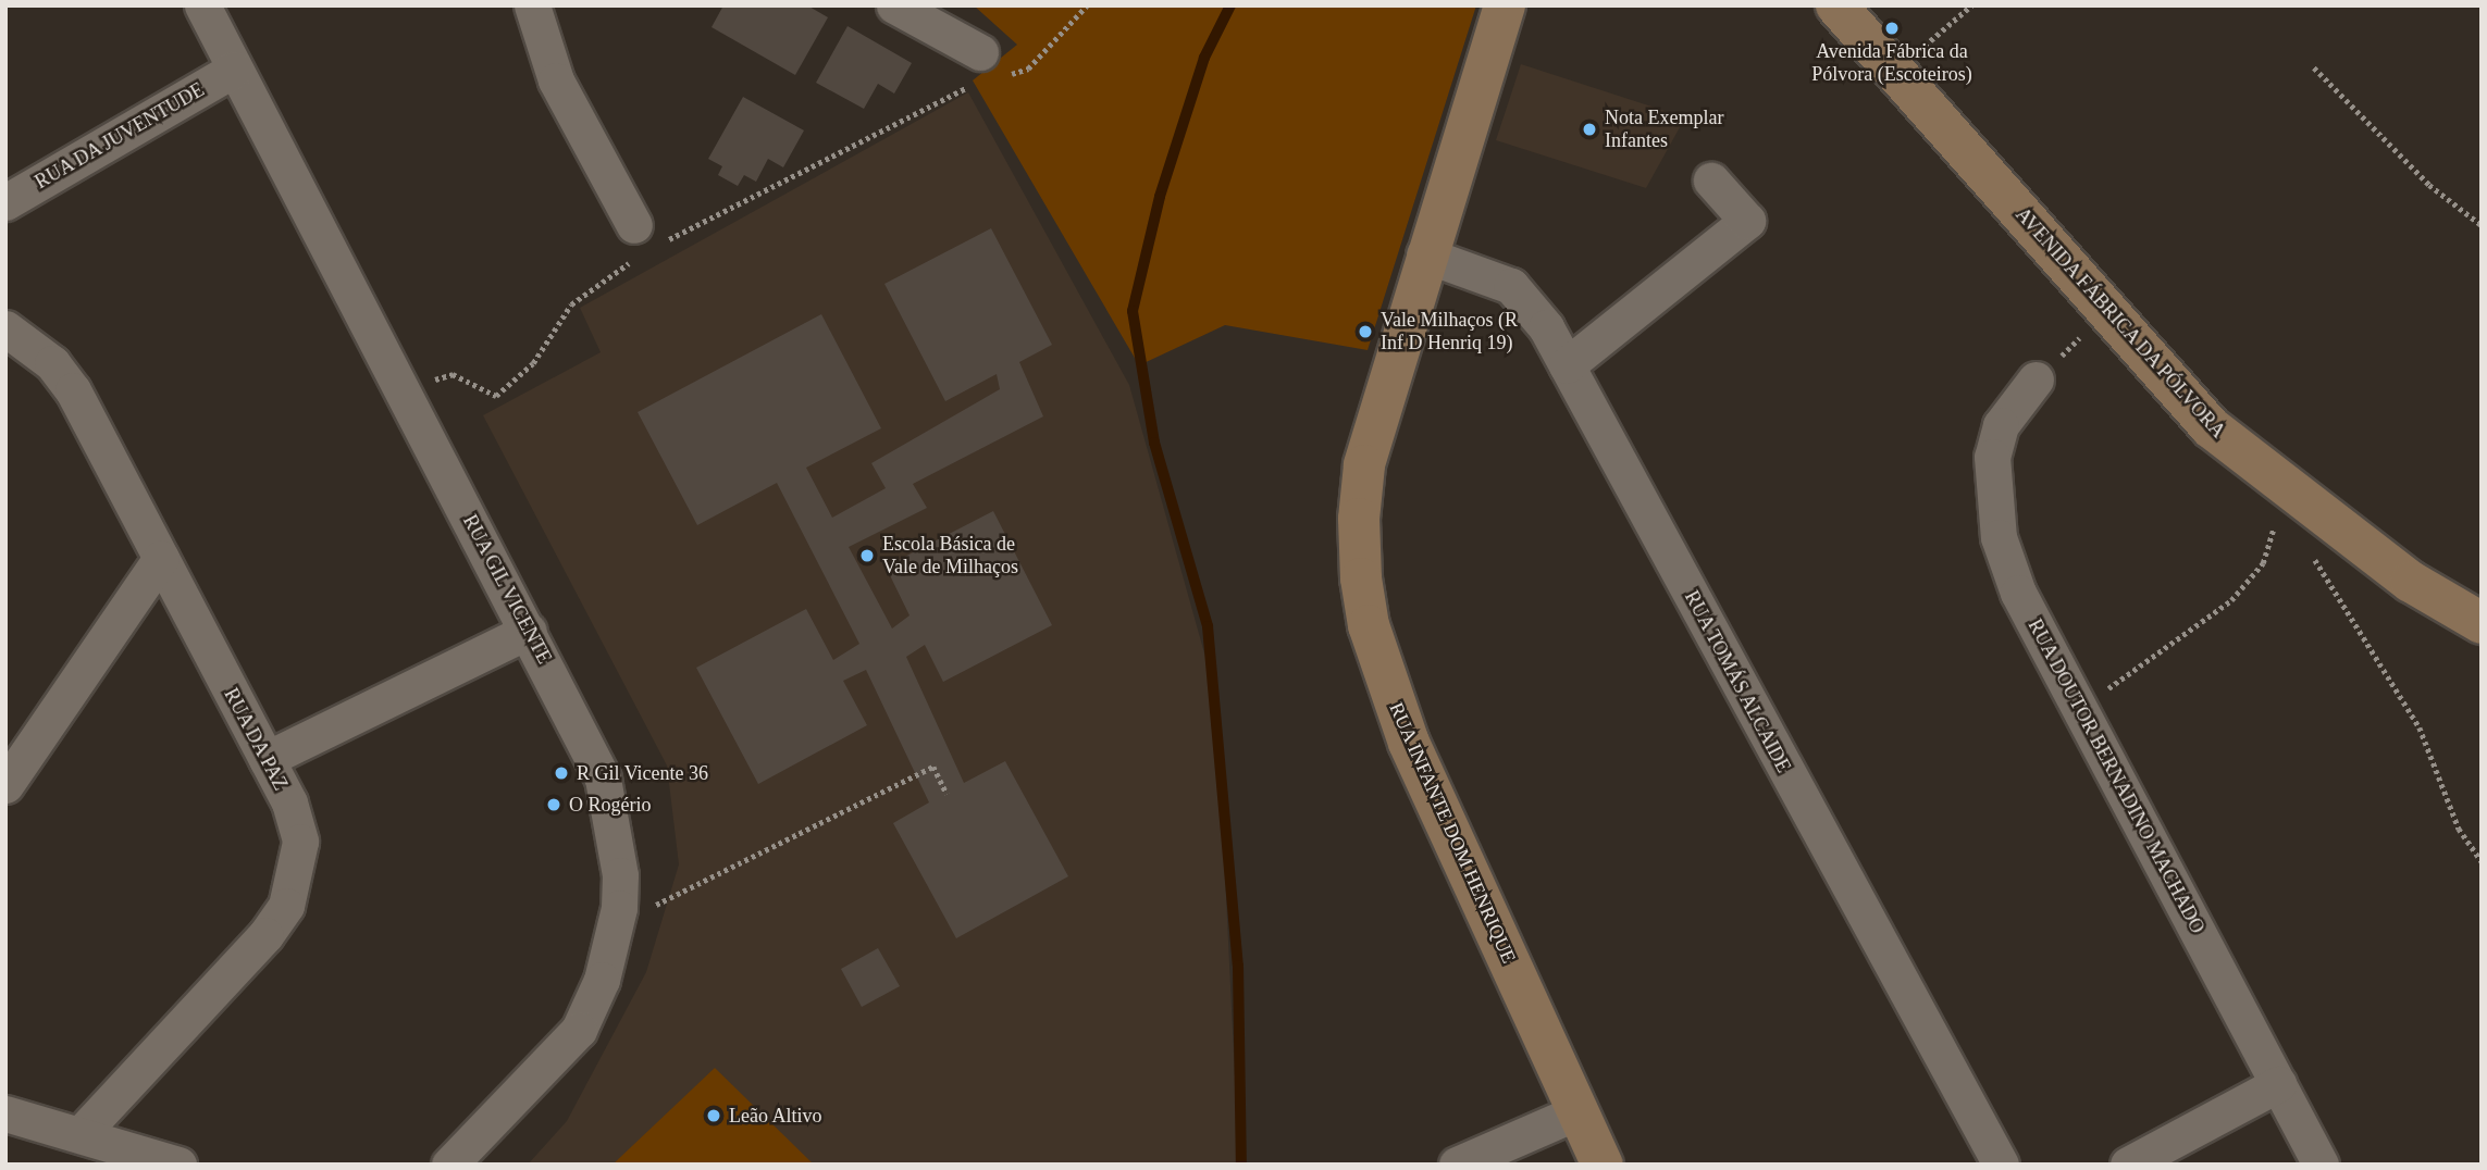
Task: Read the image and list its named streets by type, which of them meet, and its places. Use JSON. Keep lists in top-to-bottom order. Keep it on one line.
{"streets":{"street":["RUA DA JUVENTUDE","AVENIDA FÁBRICA DA PÓLVORA","RUA GIL VICENTE","RUA TOMÁS ALCAIDE","RUA DA PAZ","RUA DOUTOR BERNADINO MACHADO","RUA INFANTE DOM HENRIQUE"]},"crossings":[["RUA DA JUVENTUDE","RUA GIL VICENTE"],["RUA TOMÁS ALCAIDE","RUA INFANTE DOM HENRIQUE"]],"places":["Avenida Fábrica da Pólvora (Escoteiros)","Nota Exemplar Infantes","Vale Milhaços (R Inf D Henriq 19)","Escola Básica de Vale de Milhaços","R Gil Vicente 36","O Rogério","Leão Altivo"]}
